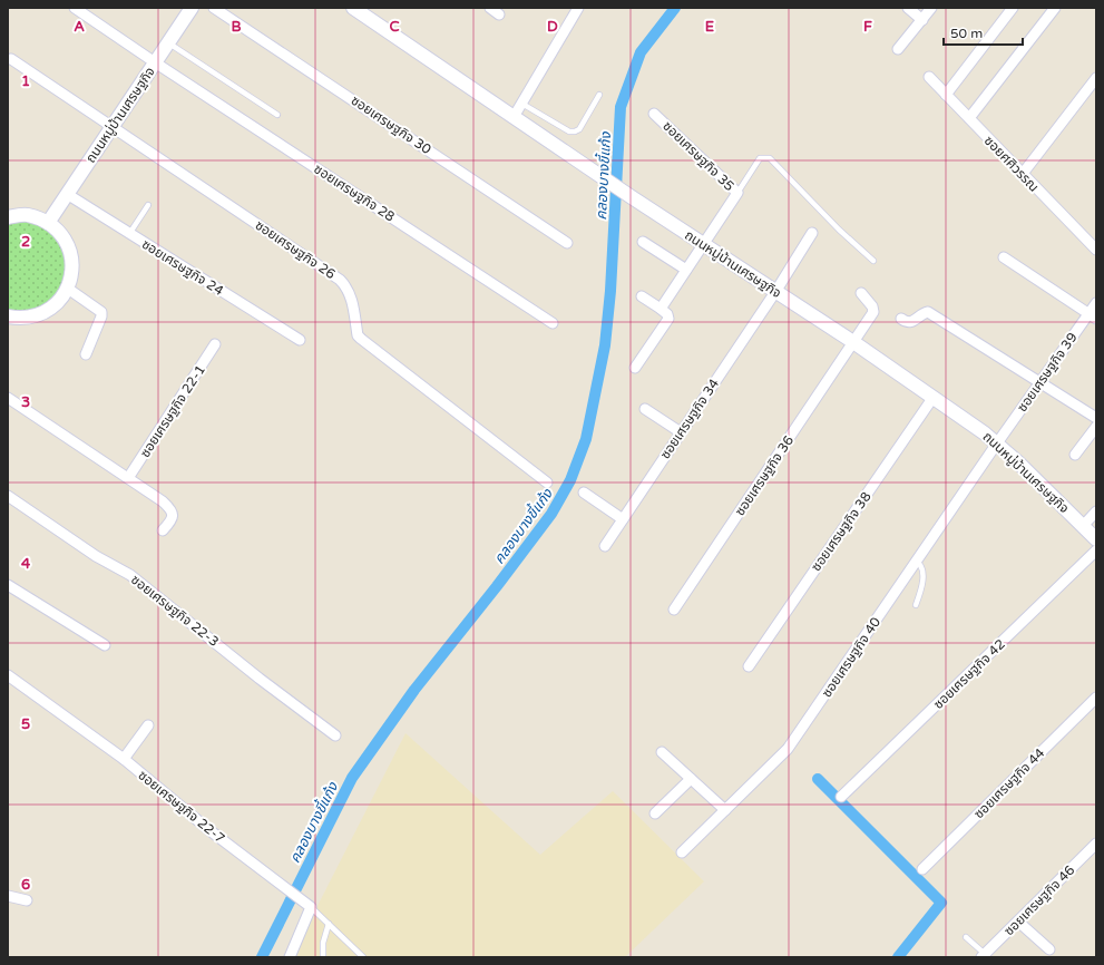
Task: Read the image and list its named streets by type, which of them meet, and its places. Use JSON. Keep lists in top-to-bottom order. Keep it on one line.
{"streets":{"street":["ถนนหมู่บ้านเศรษฐกิจ","ซอยเศรษฐกิจ 30","ซอยเศรษฐกิจ 35","ซอยศศิวรรณ","ซอยเศรษฐกิจ 28","ซอยเศรษฐกิจ 26","ซอยเศรษฐกิจ 24","ซอยเศรษฐกิจ 39","ซอยเศรษฐกิจ 22-1","ซอยเศรษฐกิจ 34","ซอยเศรษฐกิจ 36","ซอยเศรษฐกิจ 38","ซอยเศรษฐกิจ 22-3","ซอยเศรษฐกิจ 40","ซอยเศรษฐกิจ 42","ซอยเศรษฐกิจ 44","ซอยเศรษฐกิจ 22-7","ซอยเศรษฐกิจ 46"]},"crossings":[["ถนนหมู่บ้านเศรษฐกิจ","ซอยเศรษฐกิจ 35"],["ถนนหมู่บ้านเศรษฐกิจ","ซอยเศรษฐกิจ 28"],["ถนนหมู่บ้านเศรษฐกิจ","ซอยเศรษฐกิจ 26"],["ถนนหมู่บ้านเศรษฐกิจ","ซอยเศรษฐกิจ 24"],["ถนนหมู่บ้านเศรษฐกิจ","ซอยเศรษฐกิจ 39"],["ถนนหมู่บ้านเศรษฐกิจ","ซอยเศรษฐกิจ 34"],["ถนนหมู่บ้านเศรษฐกิจ","ซอยเศรษฐกิจ 36"],["ถนนหมู่บ้านเศรษฐกิจ","ซอยเศรษฐกิจ 38"],["ถนนหมู่บ้านเศรษฐกิจ","ซอยเศรษฐกิจ 40"],["ซอยเศรษฐกิจ 39","ซอยเศรษฐกิจ 40"]],"water":["คลองบางขี้แก้ง"],"scale_bar":"50 m","grid":{"columns":["A","B","C","D","E","F"],"rows":["1","2","3","4","5","6"]}}
